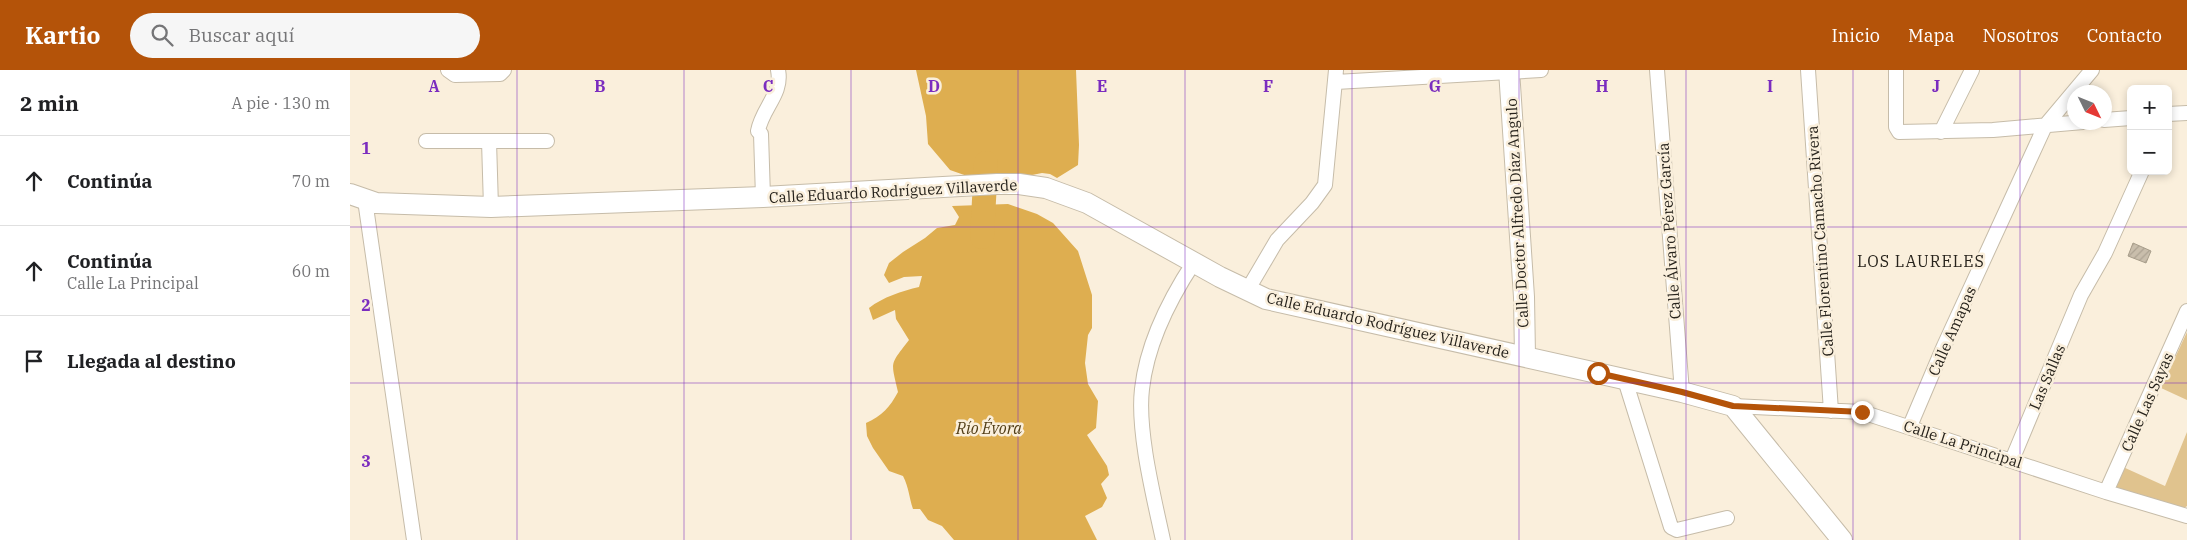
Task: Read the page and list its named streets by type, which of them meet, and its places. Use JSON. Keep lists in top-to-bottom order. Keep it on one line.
{"streets":{"street":["Calle Eduardo Rodríguez Villaverde","Calle Doctor Alfredo Díaz Angulo","Calle Álvaro Pérez García","Calle Florentino Camacho Rivera","Calle Amapas","Las Sallas","Calle Las Sayas","Calle La Principal"]},"crossings":[["Calle Eduardo Rodríguez Villaverde","Calle Doctor Alfredo Díaz Angulo"],["Calle Eduardo Rodríguez Villaverde","Calle Álvaro Pérez García"],["Calle Eduardo Rodríguez Villaverde","Calle La Principal"],["Calle Florentino Camacho Rivera","Calle La Principal"],["Calle Amapas","Calle La Principal"],["Las Sallas","Calle La Principal"],["Calle Las Sayas","Calle La Principal"]],"districts":["LOS LAURELES"],"water":["Río Évora"],"north":"bottom right","page":{"header":"Kartio","search":"Buscar aquí","nav":["Inicio","Mapa","Nosotros","Contacto"],"heading":["2 min","A pie · 130 m"],"map_buttons":["+","−"],"list":[["Continúa","70 m"],["Continúa","Calle La Principal","60 m"],"Llegada al destino"]},"grid":{"columns":["A","B","C","D","E","F","G","H","I","J"],"rows":["1","2","3"]}}
